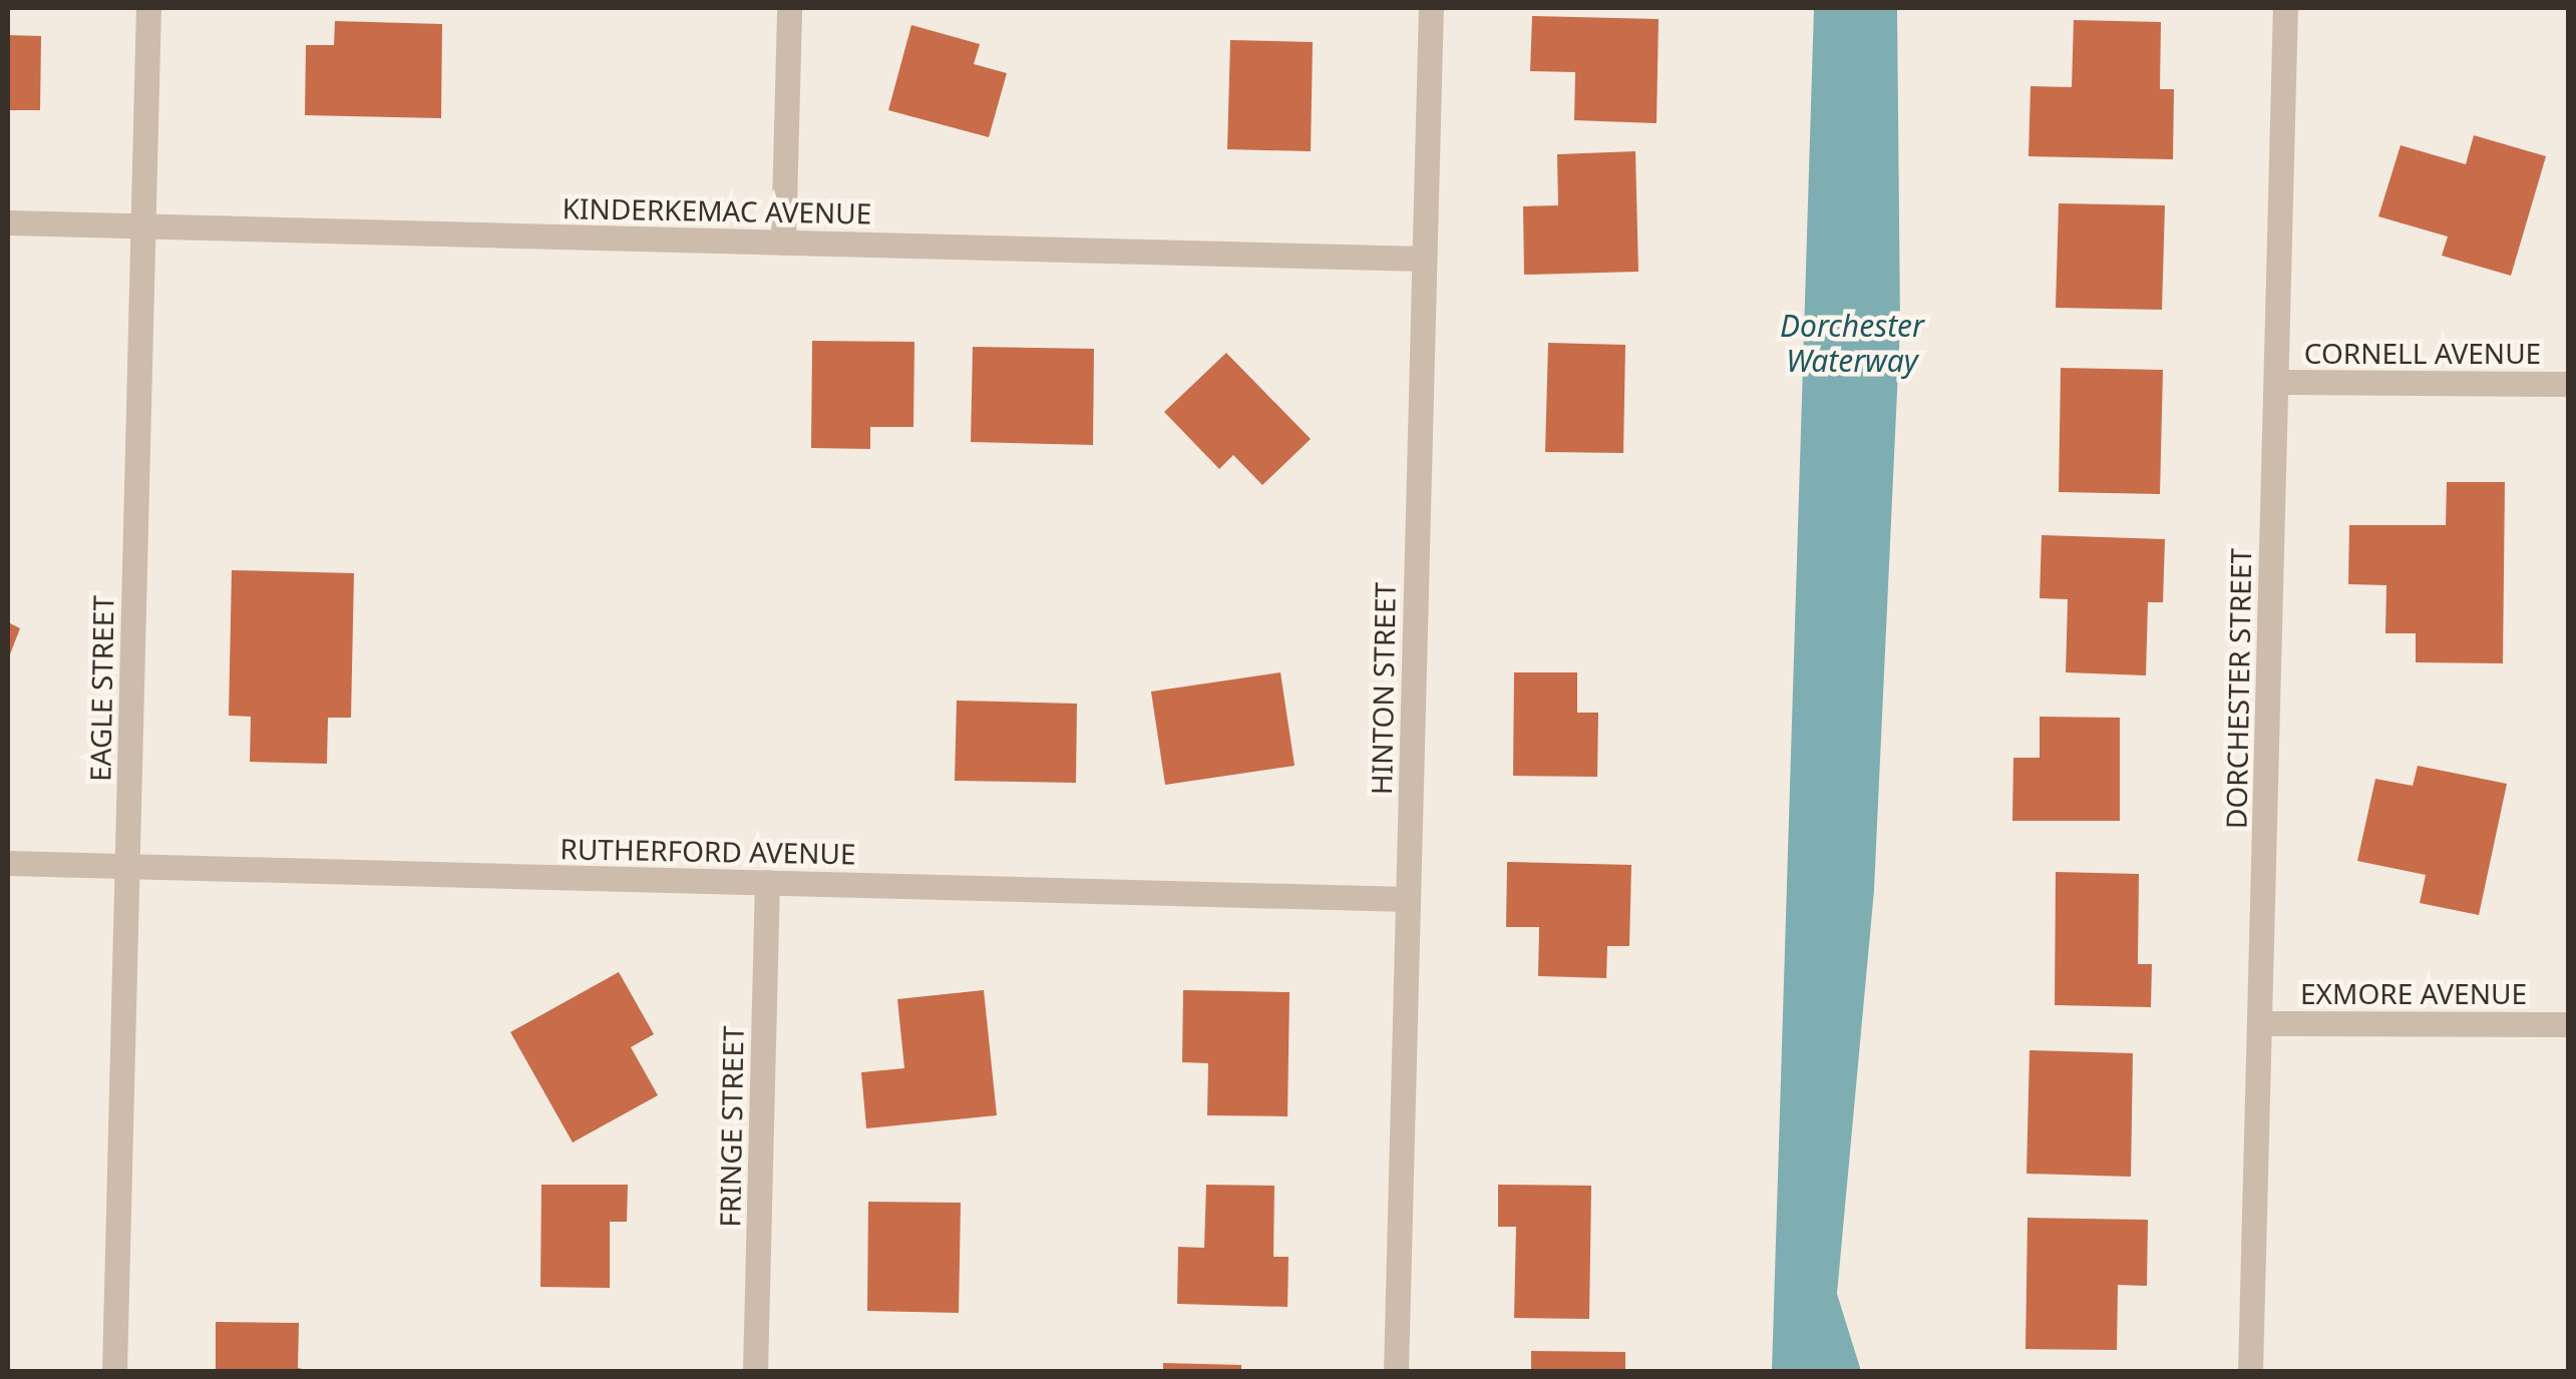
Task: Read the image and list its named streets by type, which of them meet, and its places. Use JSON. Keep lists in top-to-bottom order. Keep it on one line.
{"streets":{"street":["KINDERKEMAC AVENUE","CORNELL AVENUE","EAGLE STREET","HINTON STREET","DORCHESTER STREET","RUTHERFORD AVENUE","EXMORE AVENUE","FRINGE STREET"]},"crossings":[["KINDERKEMAC AVENUE","EAGLE STREET"],["KINDERKEMAC AVENUE","HINTON STREET"],["CORNELL AVENUE","DORCHESTER STREET"],["EAGLE STREET","RUTHERFORD AVENUE"],["HINTON STREET","RUTHERFORD AVENUE"],["DORCHESTER STREET","EXMORE AVENUE"],["RUTHERFORD AVENUE","FRINGE STREET"]],"water":["Dorchester Waterway"]}
